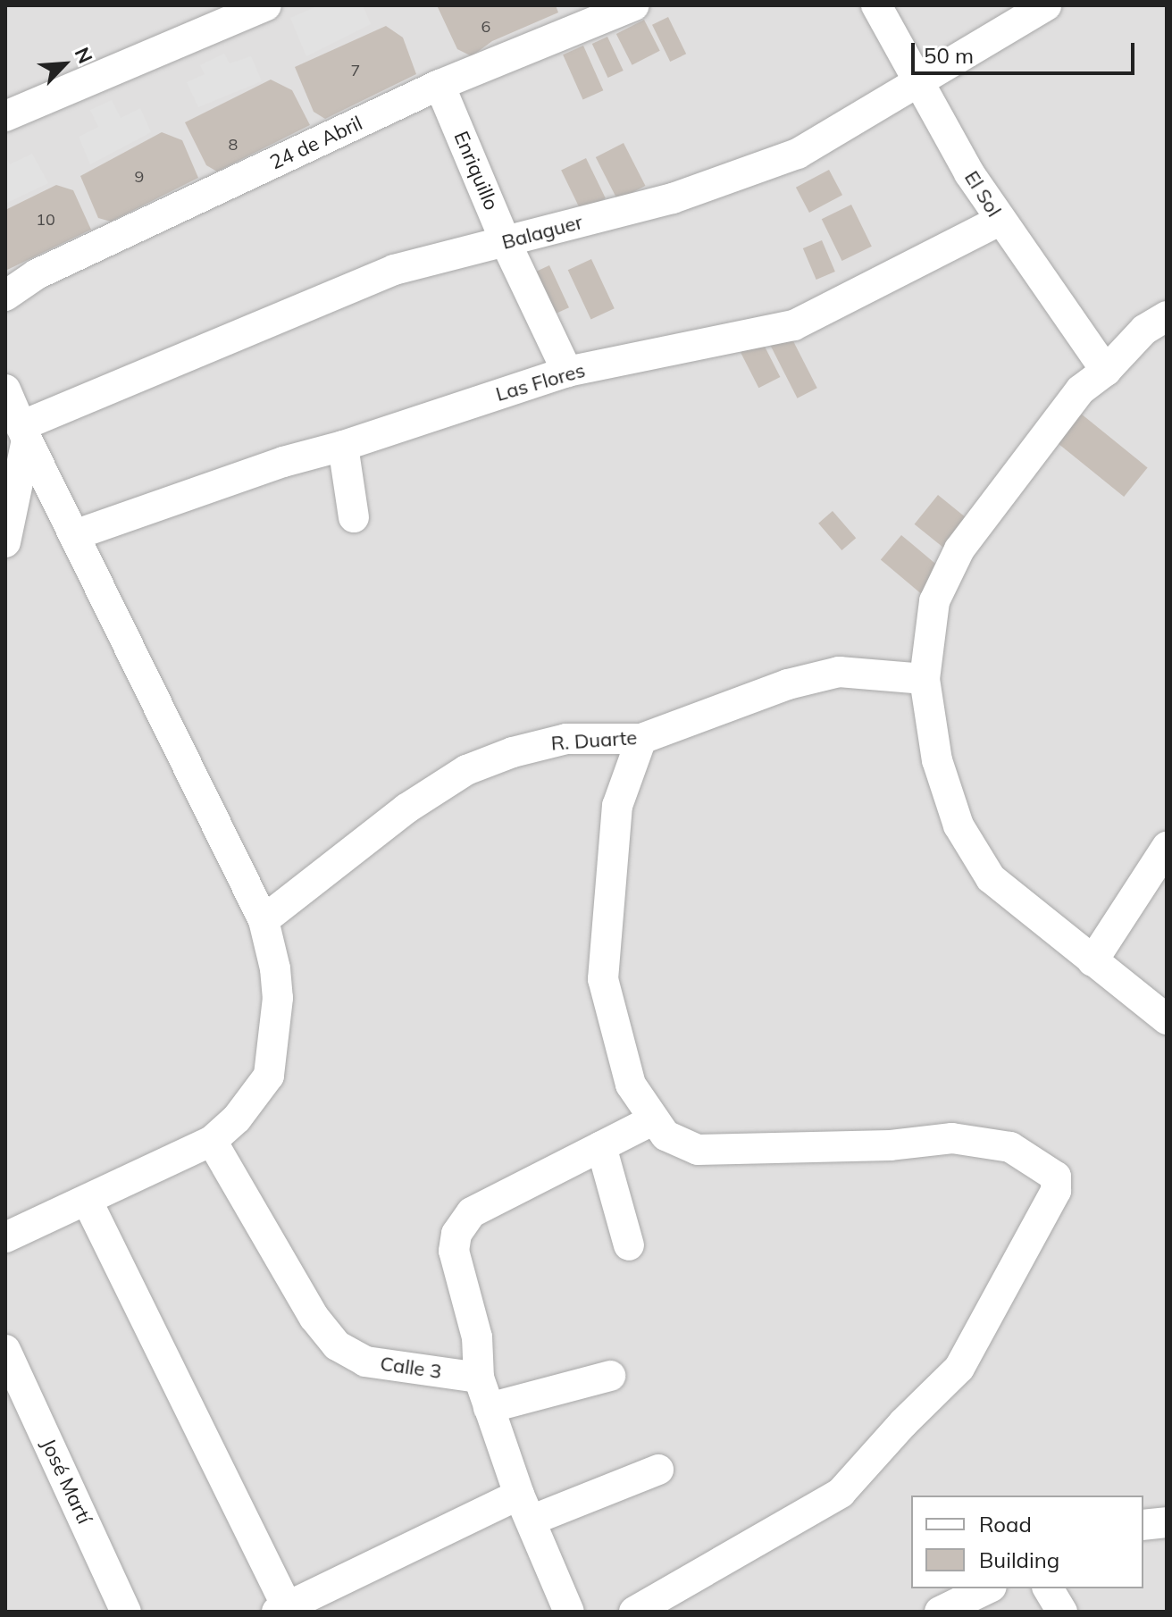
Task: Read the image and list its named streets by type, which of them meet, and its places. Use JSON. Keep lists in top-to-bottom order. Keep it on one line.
{"streets":{"street":["24 de Abril","Enriquillo","El Sol","Balaguer","Las Flores","R. Duarte","Calle 3","José Martí"]},"crossings":[["24 de Abril","Enriquillo"],["Enriquillo","Balaguer"],["Enriquillo","Las Flores"],["El Sol","Balaguer"],["El Sol","Las Flores"]],"house_numbers":["6","7","8","9","10"],"legend":["Road","Building"],"scale_bar":"50 m","north":"top right"}
